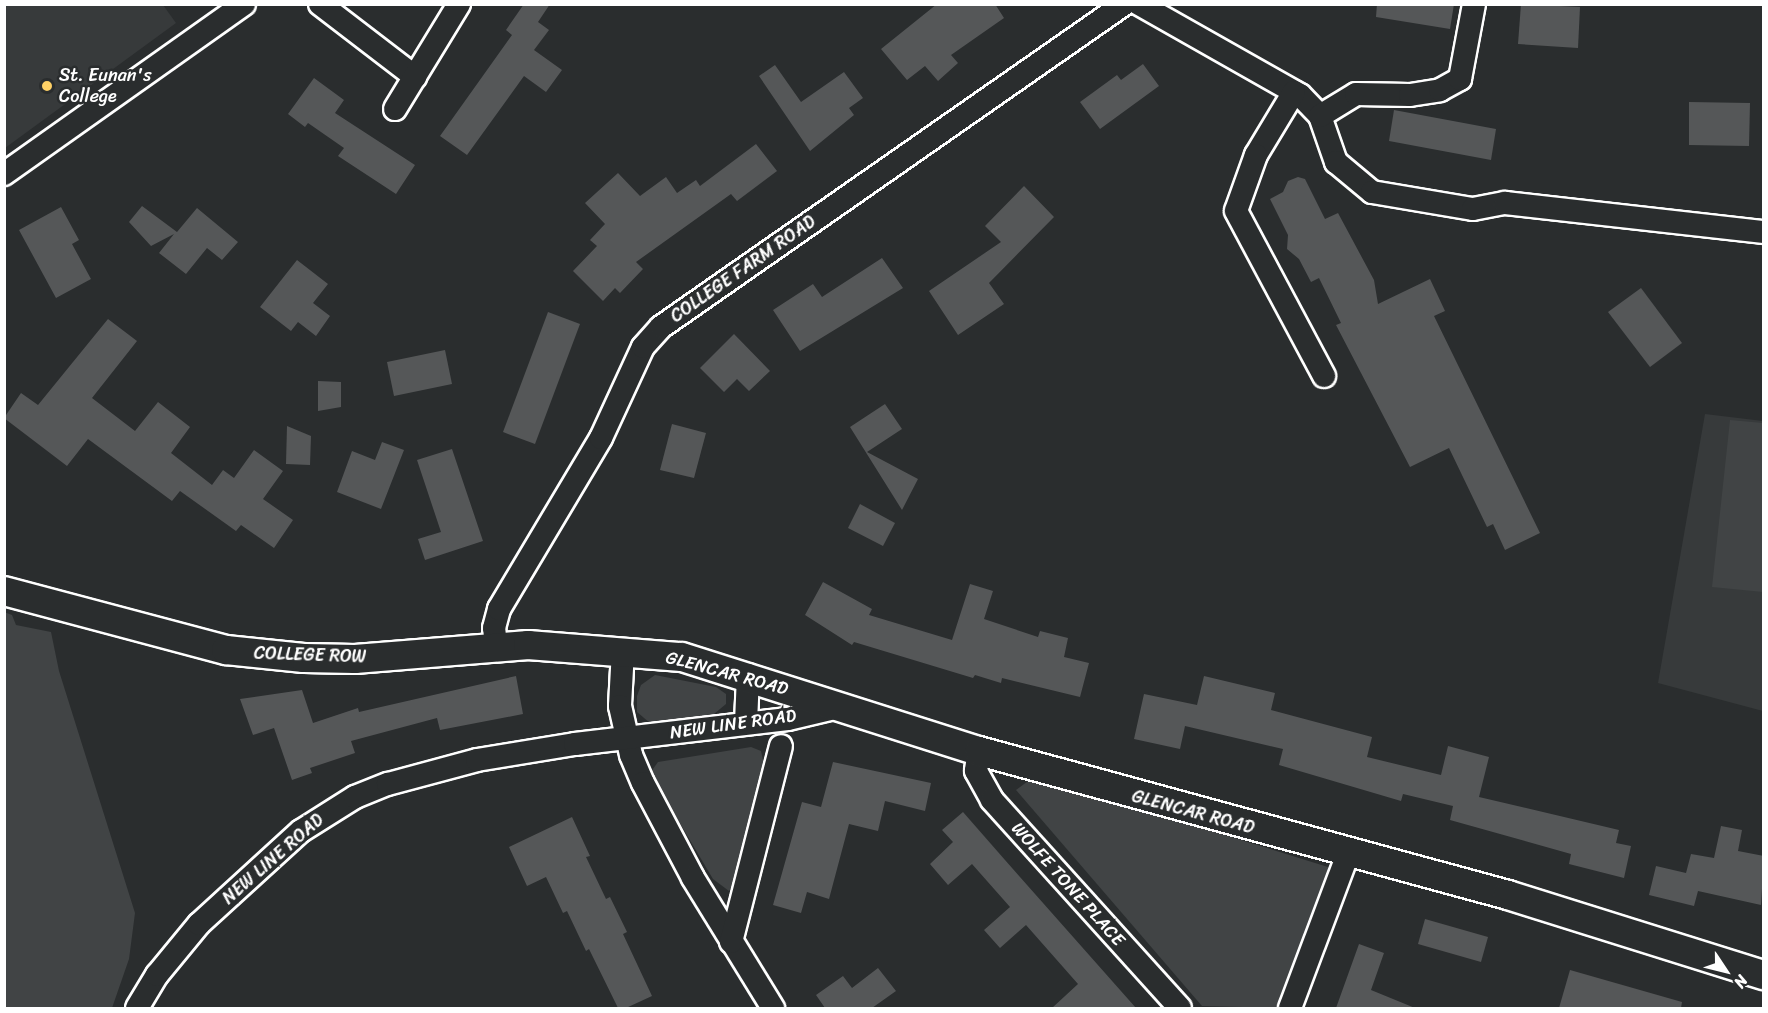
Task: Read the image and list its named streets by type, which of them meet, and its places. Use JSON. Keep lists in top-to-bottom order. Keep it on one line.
{"streets":{"street":["COLLEGE FARM ROAD","COLLEGE ROW","GLENCAR ROAD","NEW LINE ROAD","WOLFE TONE PLACE"]},"crossings":[["COLLEGE FARM ROAD","COLLEGE ROW"],["COLLEGE ROW","GLENCAR ROAD"],["GLENCAR ROAD","NEW LINE ROAD"],["GLENCAR ROAD","WOLFE TONE PLACE"]],"places":["St. Eunan's College"],"north":"bottom right"}
